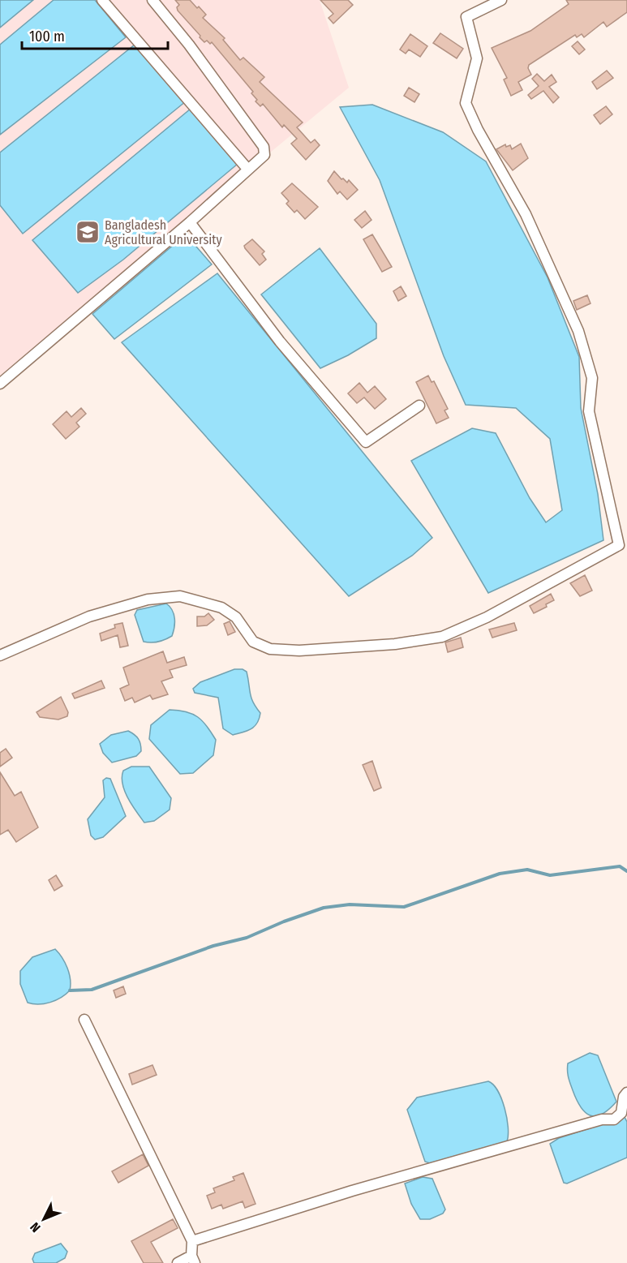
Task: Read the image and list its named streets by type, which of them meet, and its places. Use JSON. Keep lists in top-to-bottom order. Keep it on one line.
{"places":{"school or university":["Bangladesh Agricultural University"]},"scale_bar":"100 m","north":"bottom left"}
